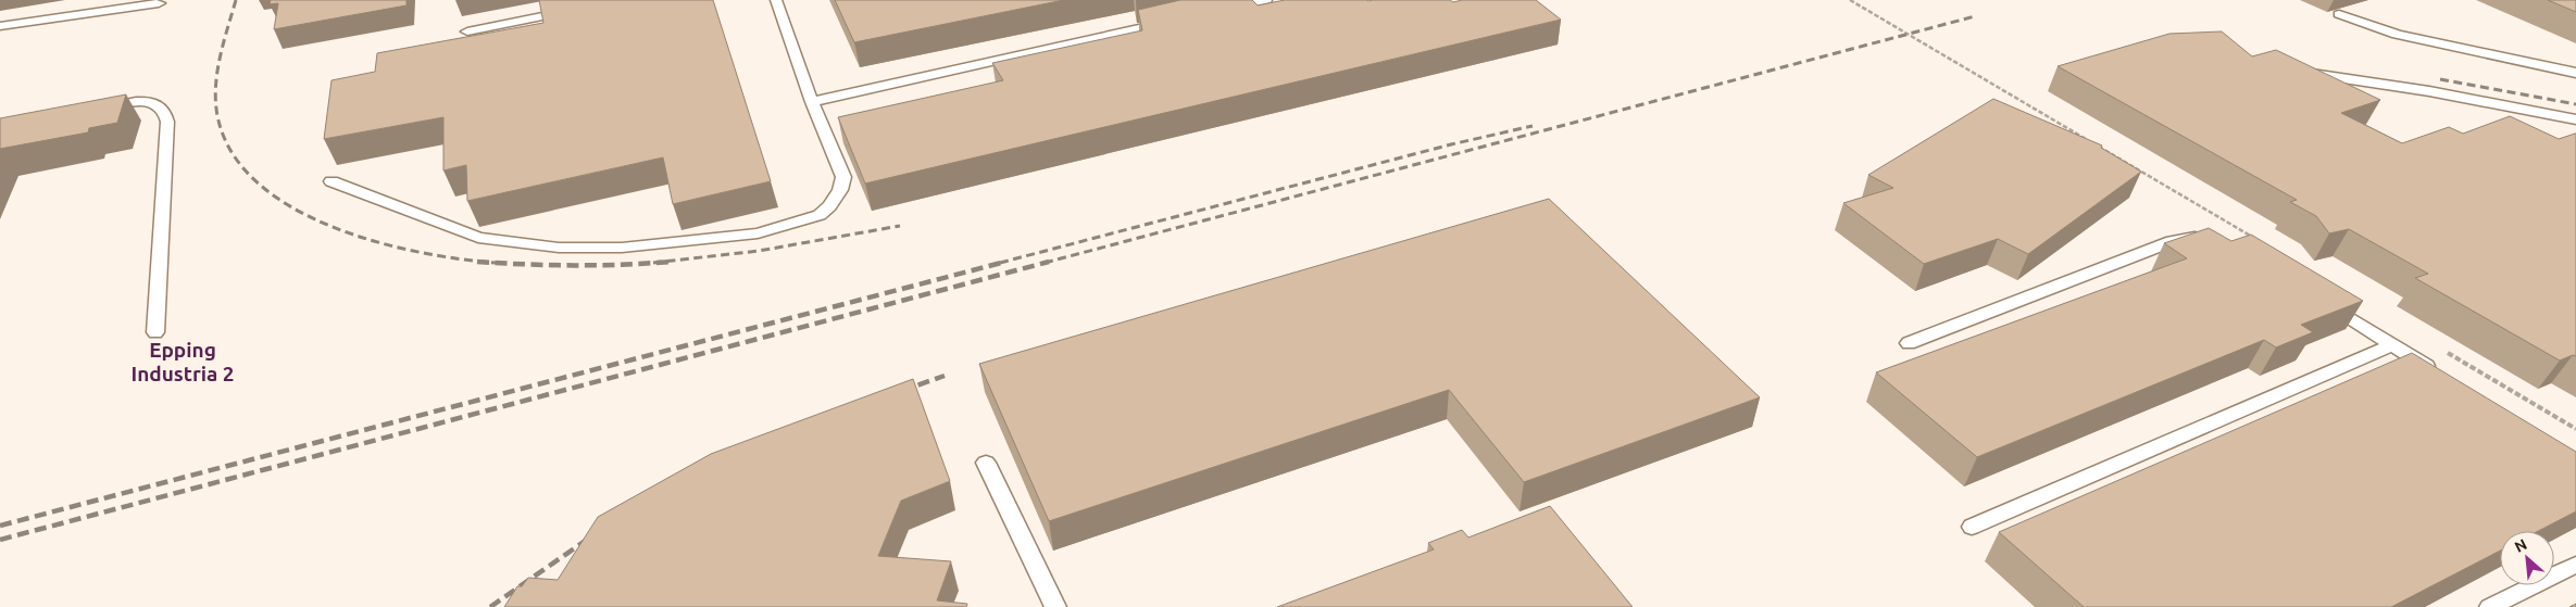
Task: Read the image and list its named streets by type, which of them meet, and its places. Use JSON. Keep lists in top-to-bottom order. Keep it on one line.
{"districts":["Epping Industria 2"],"north":"top left"}
